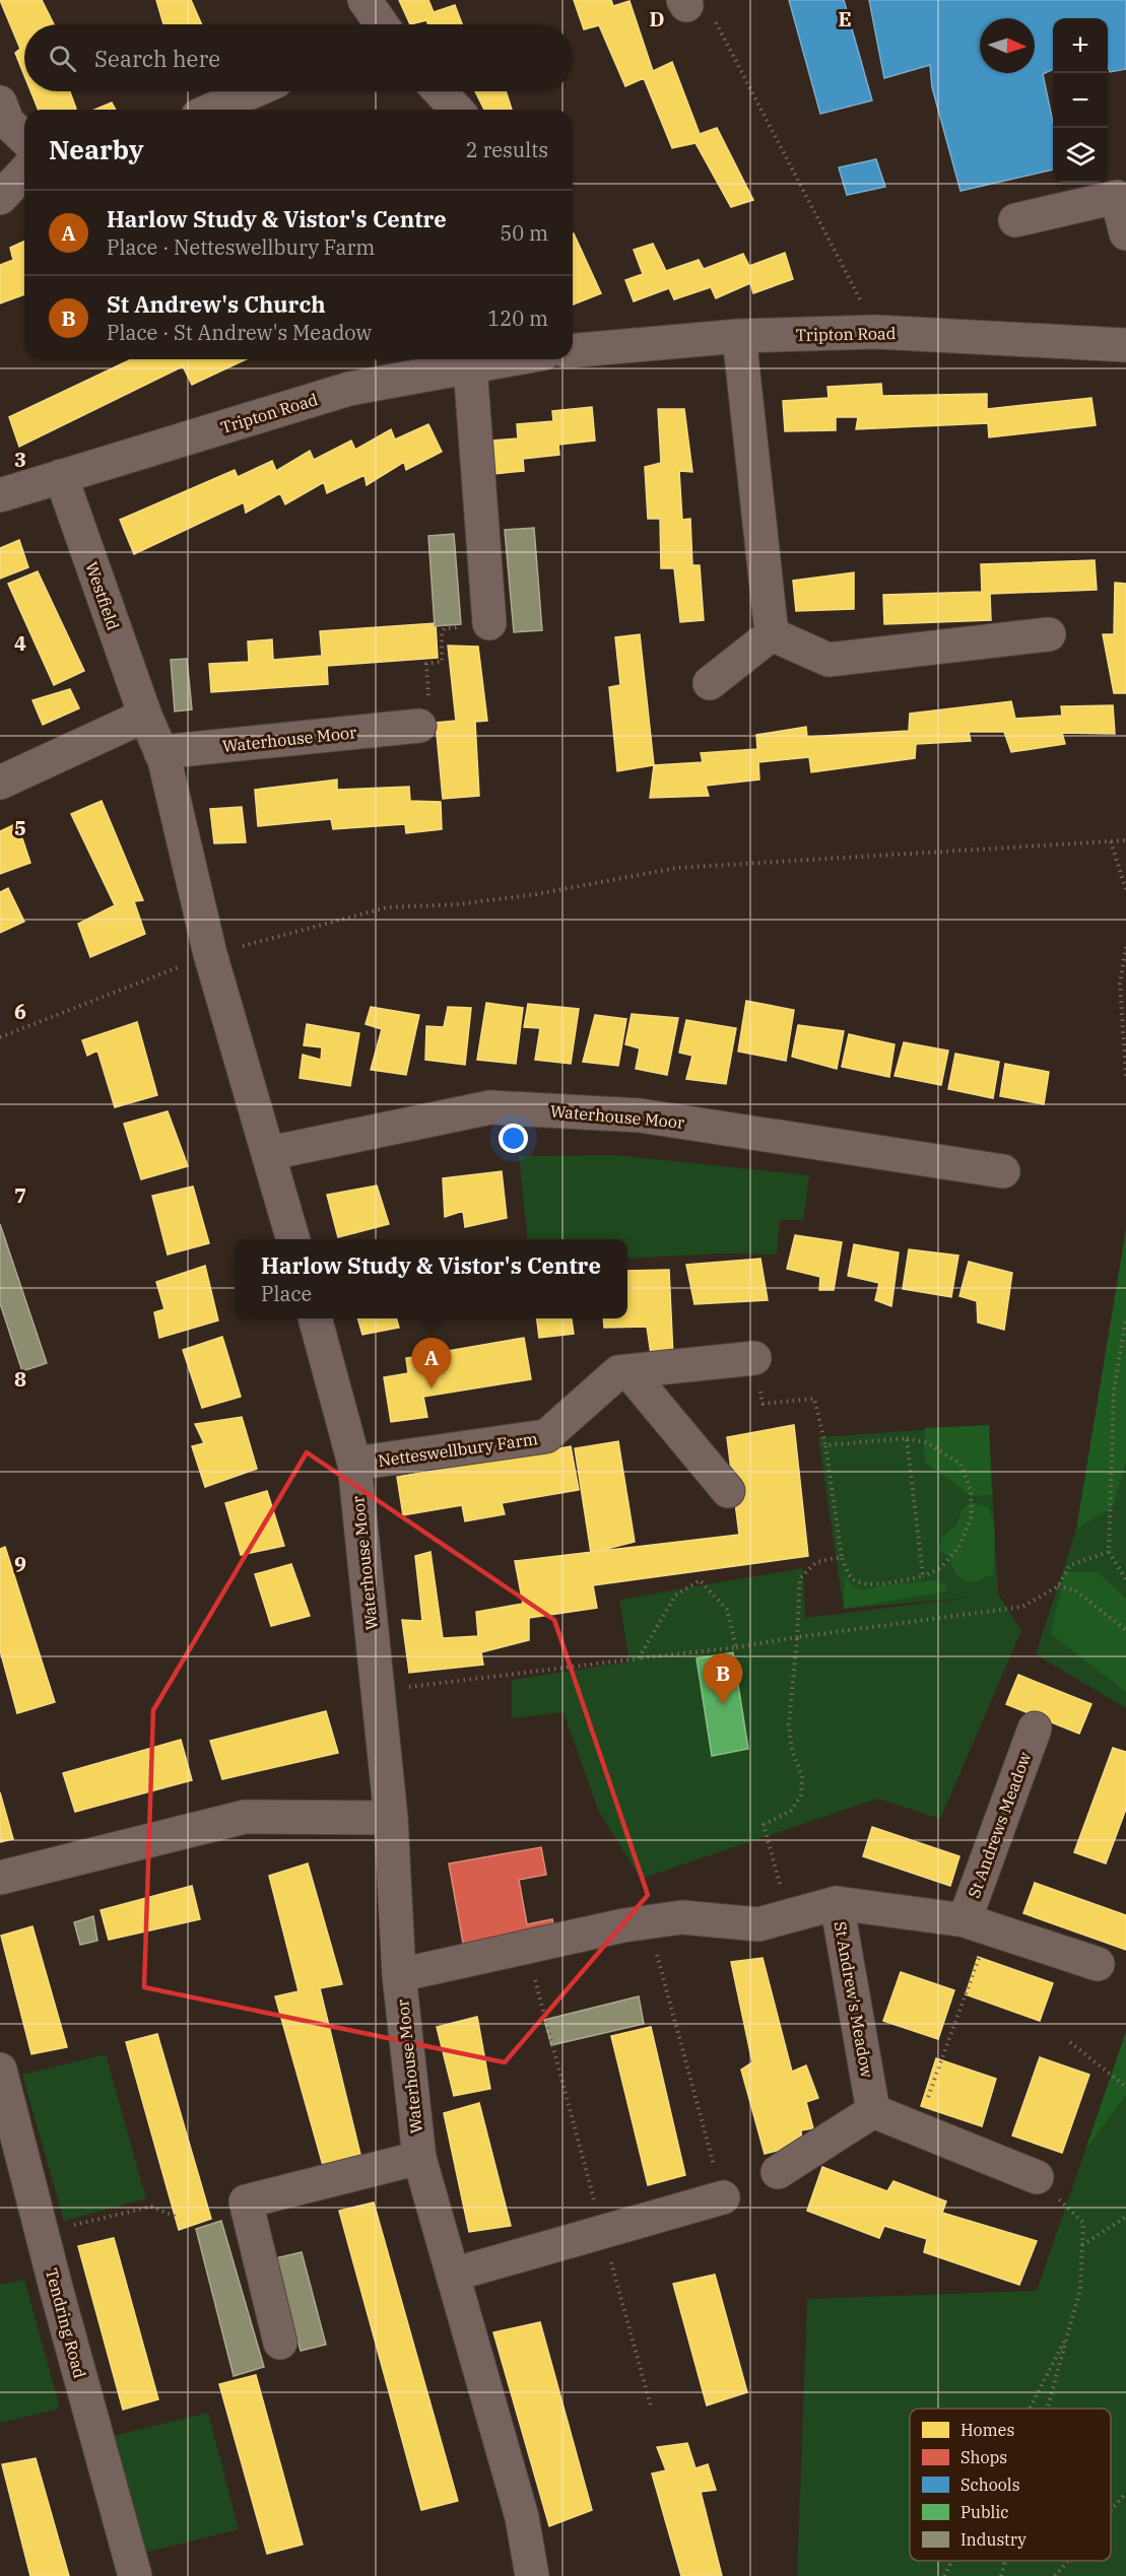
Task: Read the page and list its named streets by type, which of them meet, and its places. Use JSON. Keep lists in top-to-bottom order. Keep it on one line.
{"streets":{"street":["Tripton Road","Westfield","Waterhouse Moor","Netteswellbury Farm","St Andrews Meadow","St Andrew's Meadow","Tendring Road"]},"crossings":[["Tripton Road","Westfield"],["Westfield","Waterhouse Moor"],["Waterhouse Moor","Netteswellbury Farm"],["Waterhouse Moor","St Andrew's Meadow"],["St Andrews Meadow","St Andrew's Meadow"]],"legend":["Homes","Shops","Schools","Public","Industry"],"north":"right","page":{"map_buttons":["+","−"],"search":"Search here","heading":["Nearby","2 results"],"list":[{"mark":"A","name":"Harlow Study & Vistor's Centre","note":"Place · Netteswellbury Farm","value":"50 m"},{"mark":"B","name":"St Andrew's Church","note":"Place · St Andrew's Meadow","value":"120 m"}],"popup":["Harlow Study & Vistor's Centre","Place"],"pins":["A","B"]},"grid":{"columns":["D","E"],"rows":["3","4","5","6","7","8","9"]}}
